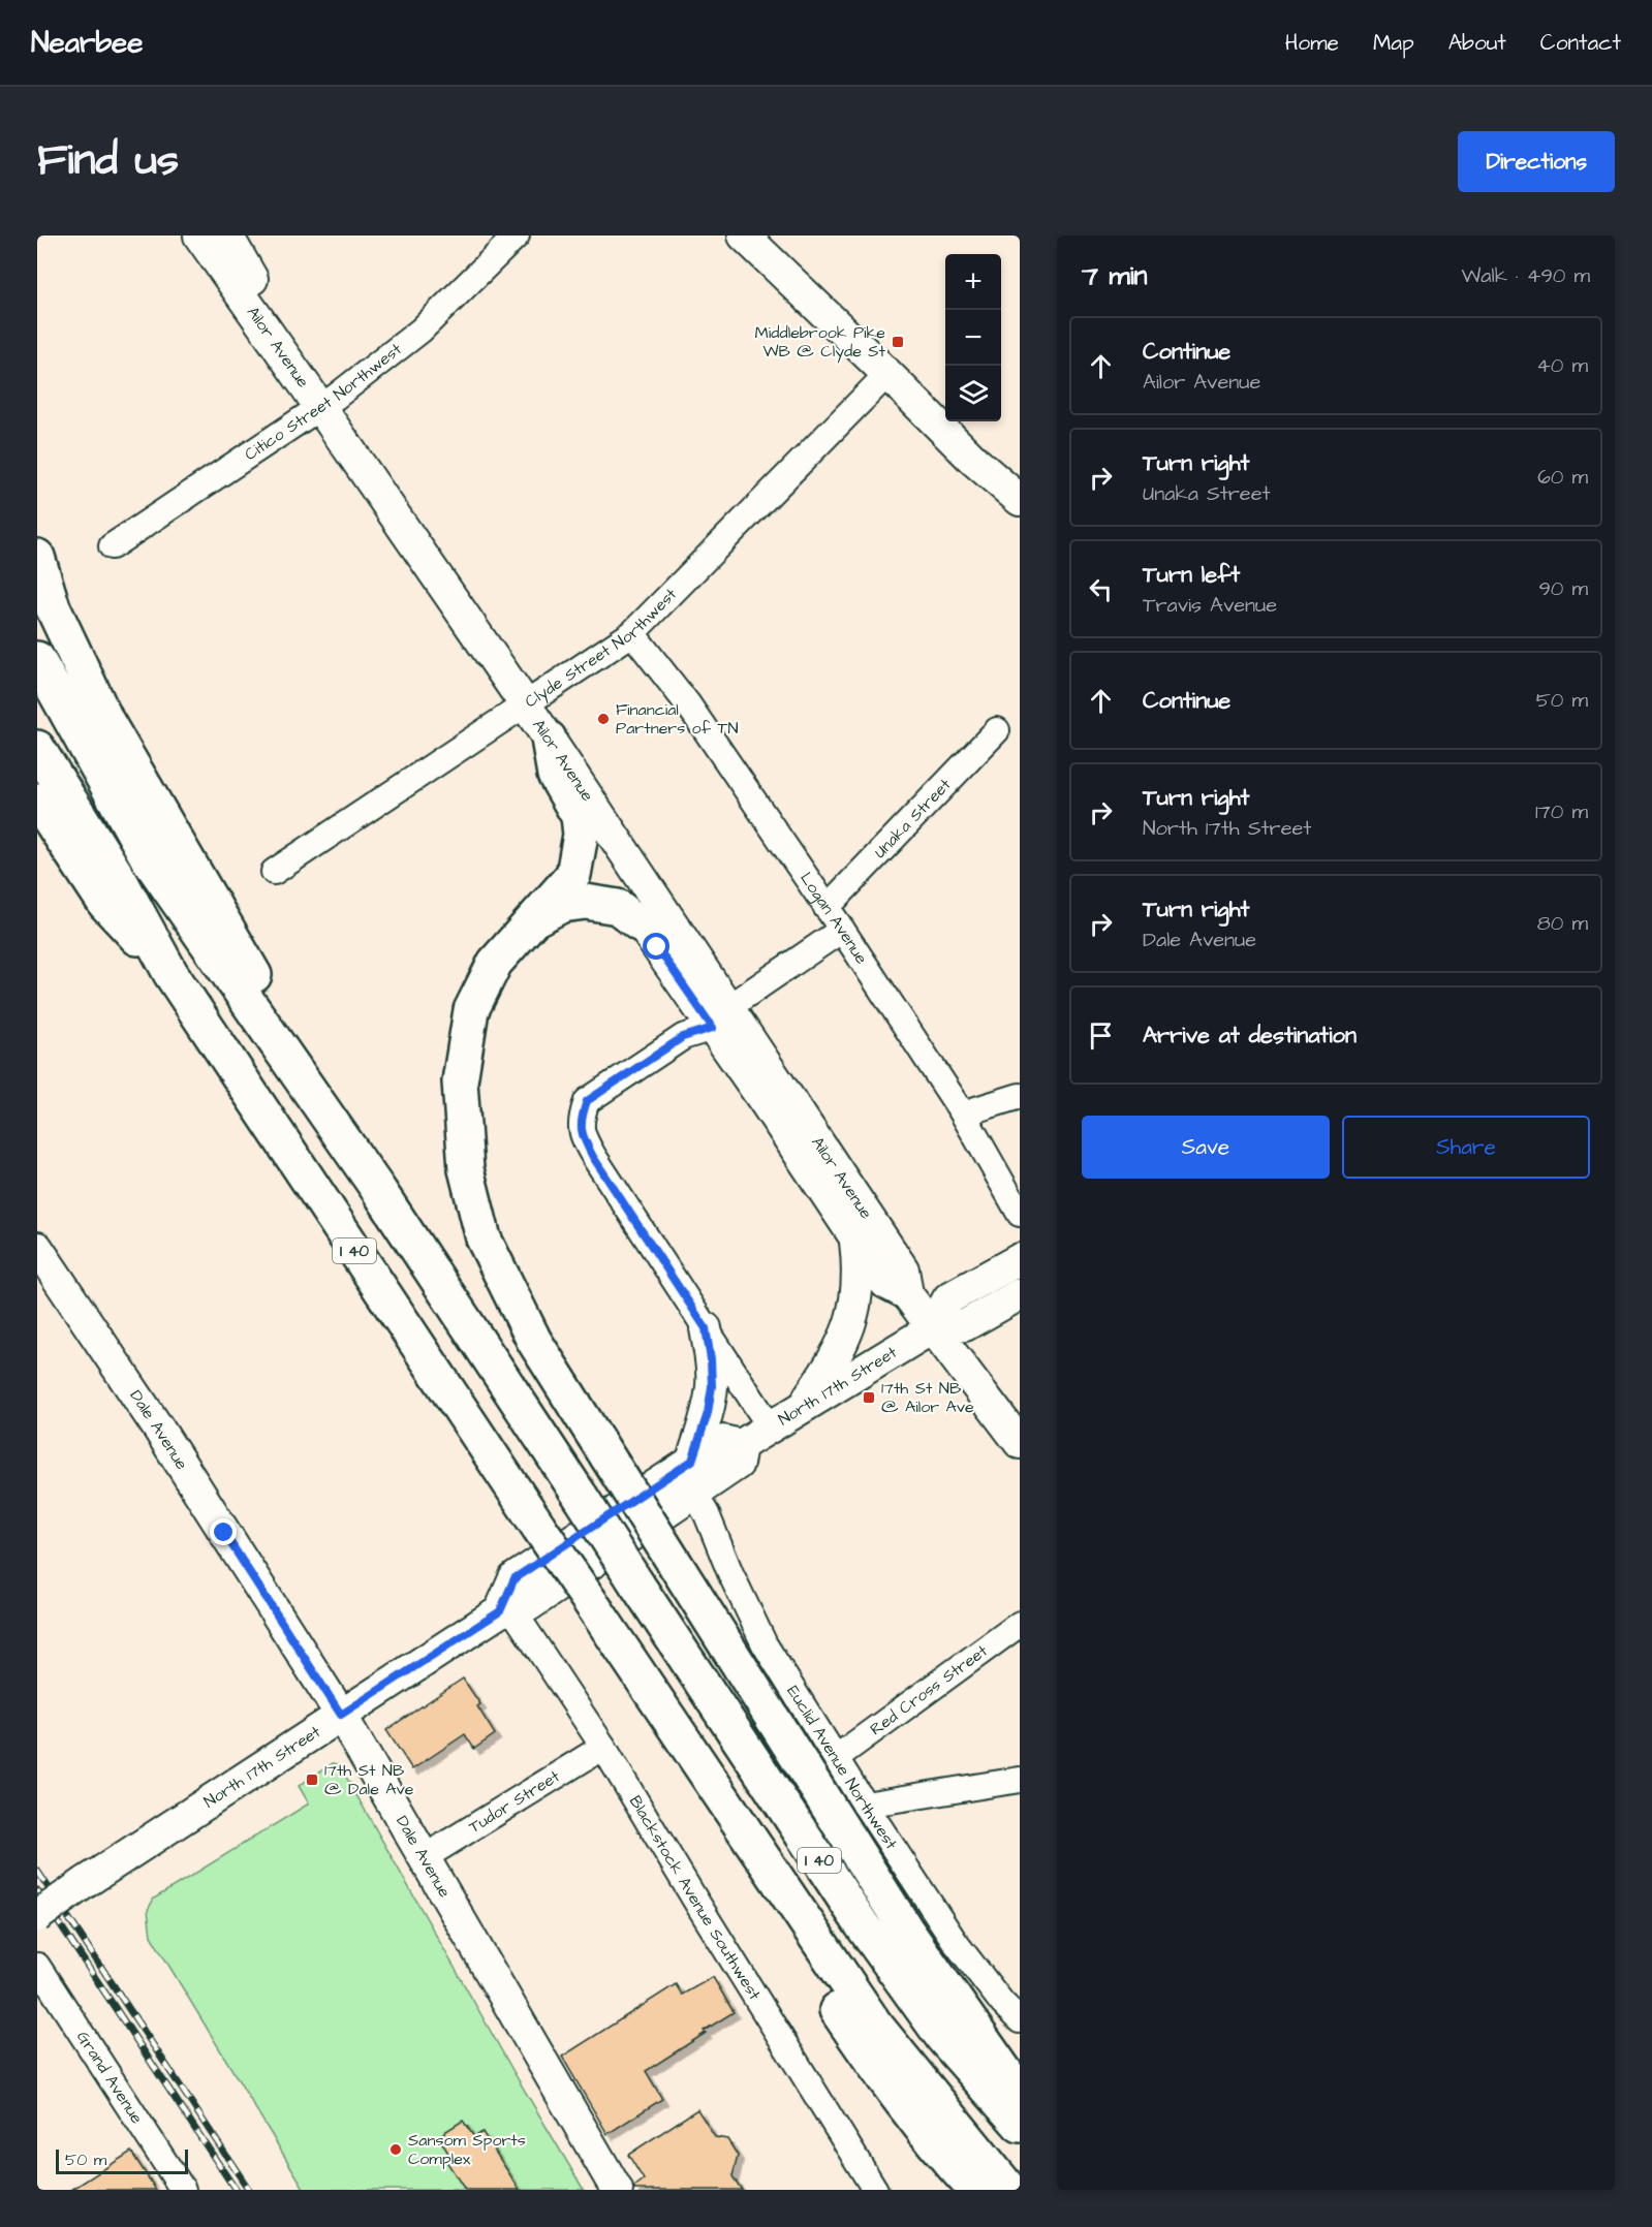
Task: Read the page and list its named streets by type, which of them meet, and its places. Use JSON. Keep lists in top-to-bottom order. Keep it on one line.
{"streets":{"highway":["I 40"],"main road":["Ailor Avenue","North 17th Street","Dale Avenue"],"street":["Citico Street Northwest","Clyde Street Northwest","Unaka Street","Logan Avenue","Red Cross Street","Euclid Avenue Northwest","Tudor Street","Blackstock Avenue Southwest","Grand Avenue"]},"crossings":[["Ailor Avenue","Citico Street Northwest"],["Ailor Avenue","Clyde Street Northwest"],["Ailor Avenue","North 17th Street"],["Clyde Street Northwest","Logan Avenue"],["Unaka Street","Logan Avenue"],["North 17th Street","Dale Avenue"],["North 17th Street","Euclid Avenue Northwest"],["North 17th Street","Blackstock Avenue Southwest"],["Dale Avenue","Tudor Street"],["Red Cross Street","Euclid Avenue Northwest"],["Tudor Street","Blackstock Avenue Southwest"]],"places":{"transit":["Middlebrook Pike WB @ Clyde St","17th St NB @ Ailor Ave","17th St NB @ Dale Ave"],"other":["Financial Partners of TN","Sansom Sports Complex"]},"scale_bar":"50 m","page":{"header":"Nearbee","nav":["Home","Map","About","Contact"],"title":"Find us","buttons":["Directions",["Save","Share"]],"heading":["7 min","Walk · 490 m"],"map_buttons":["+","−"],"list":[["Continue","Ailor Avenue","40 m"],["Turn right","Unaka Street","60 m"],["Turn left","Travis Avenue","90 m"],["Continue","50 m"],["Turn right","North 17th Street","170 m"],["Turn right","Dale Avenue","80 m"],"Arrive at destination"],"scale":"50 m"}}
